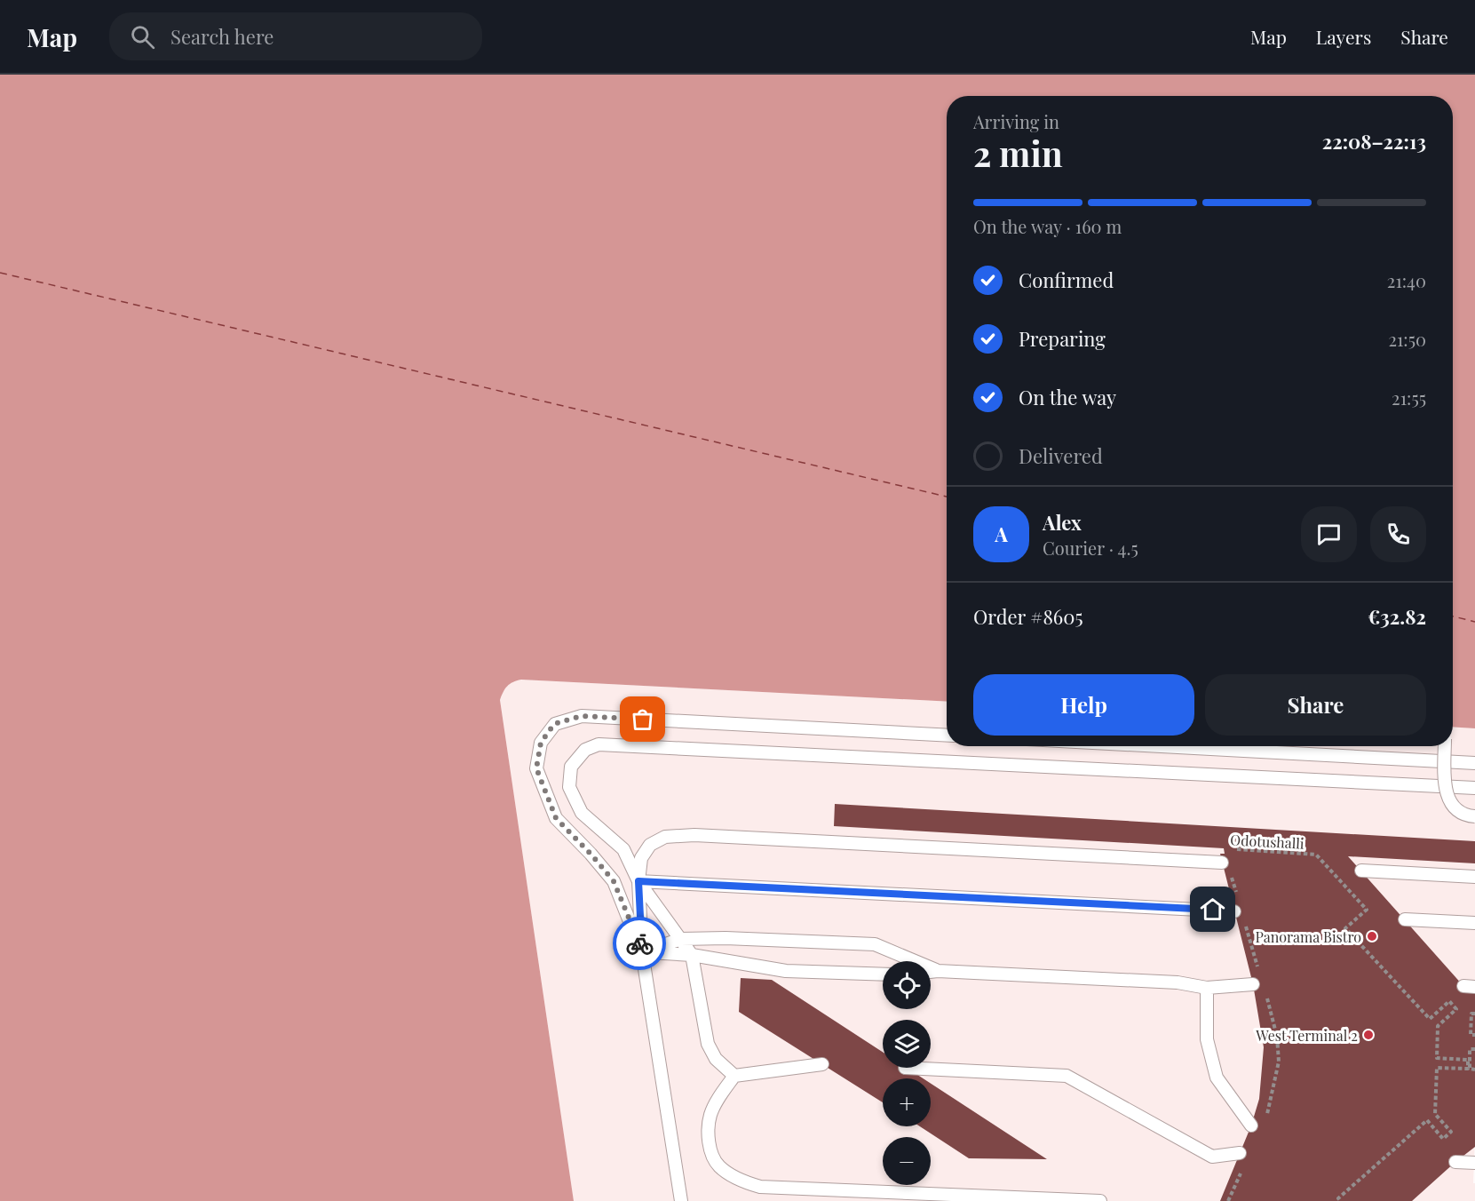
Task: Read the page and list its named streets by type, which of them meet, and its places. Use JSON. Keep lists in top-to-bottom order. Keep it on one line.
{"streets":{"path":["Odotushalli"]},"places":["Panorama Bistro","West Terminal 2"],"page":{"header":"Map","search":"Search here","nav":["Map","Layers","Share"],"heading":["2 min","Arriving in","22:08–22:13"],"panel":["Alex","Courier · 4.5","Order #8605","€32.82"],"bar":"On the way · 160 m","list":[["Confirmed","21:40"],["Preparing","21:50"],["On the way","21:55"],"Delivered"],"round":"A","buttons":["Help","Share"],"map_buttons":["+","−"]}}
